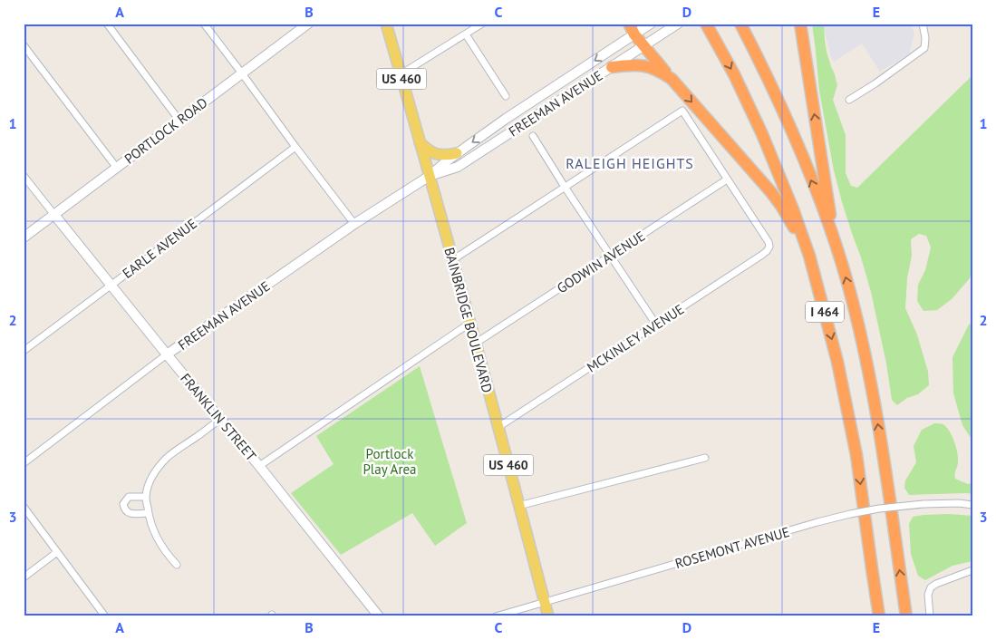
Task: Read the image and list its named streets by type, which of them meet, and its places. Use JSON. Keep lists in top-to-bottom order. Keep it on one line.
{"streets":{"highway":["I 464"],"main road":["US 460","FREEMAN AVENUE","PORTLOCK ROAD","BAINBRIDGE BOULEVARD","FRANKLIN STREET"],"street":["EARLE AVENUE","GODWIN AVENUE","MCKINLEY AVENUE","ROSEMONT AVENUE"]},"crossings":[["FREEMAN AVENUE","BAINBRIDGE BOULEVARD"],["FREEMAN AVENUE","FRANKLIN STREET"],["PORTLOCK ROAD","FRANKLIN STREET"],["EARLE AVENUE","FRANKLIN STREET"],["GODWIN AVENUE","BAINBRIDGE BOULEVARD"],["GODWIN AVENUE","MCKINLEY AVENUE"],["BAINBRIDGE BOULEVARD","MCKINLEY AVENUE"],["BAINBRIDGE BOULEVARD","ROSEMONT AVENUE"]],"districts":["RALEIGH HEIGHTS"],"parks":["Portlock Play Area"],"grid":{"columns":["A","B","C","D","E"],"rows":["1","2","3"]}}
